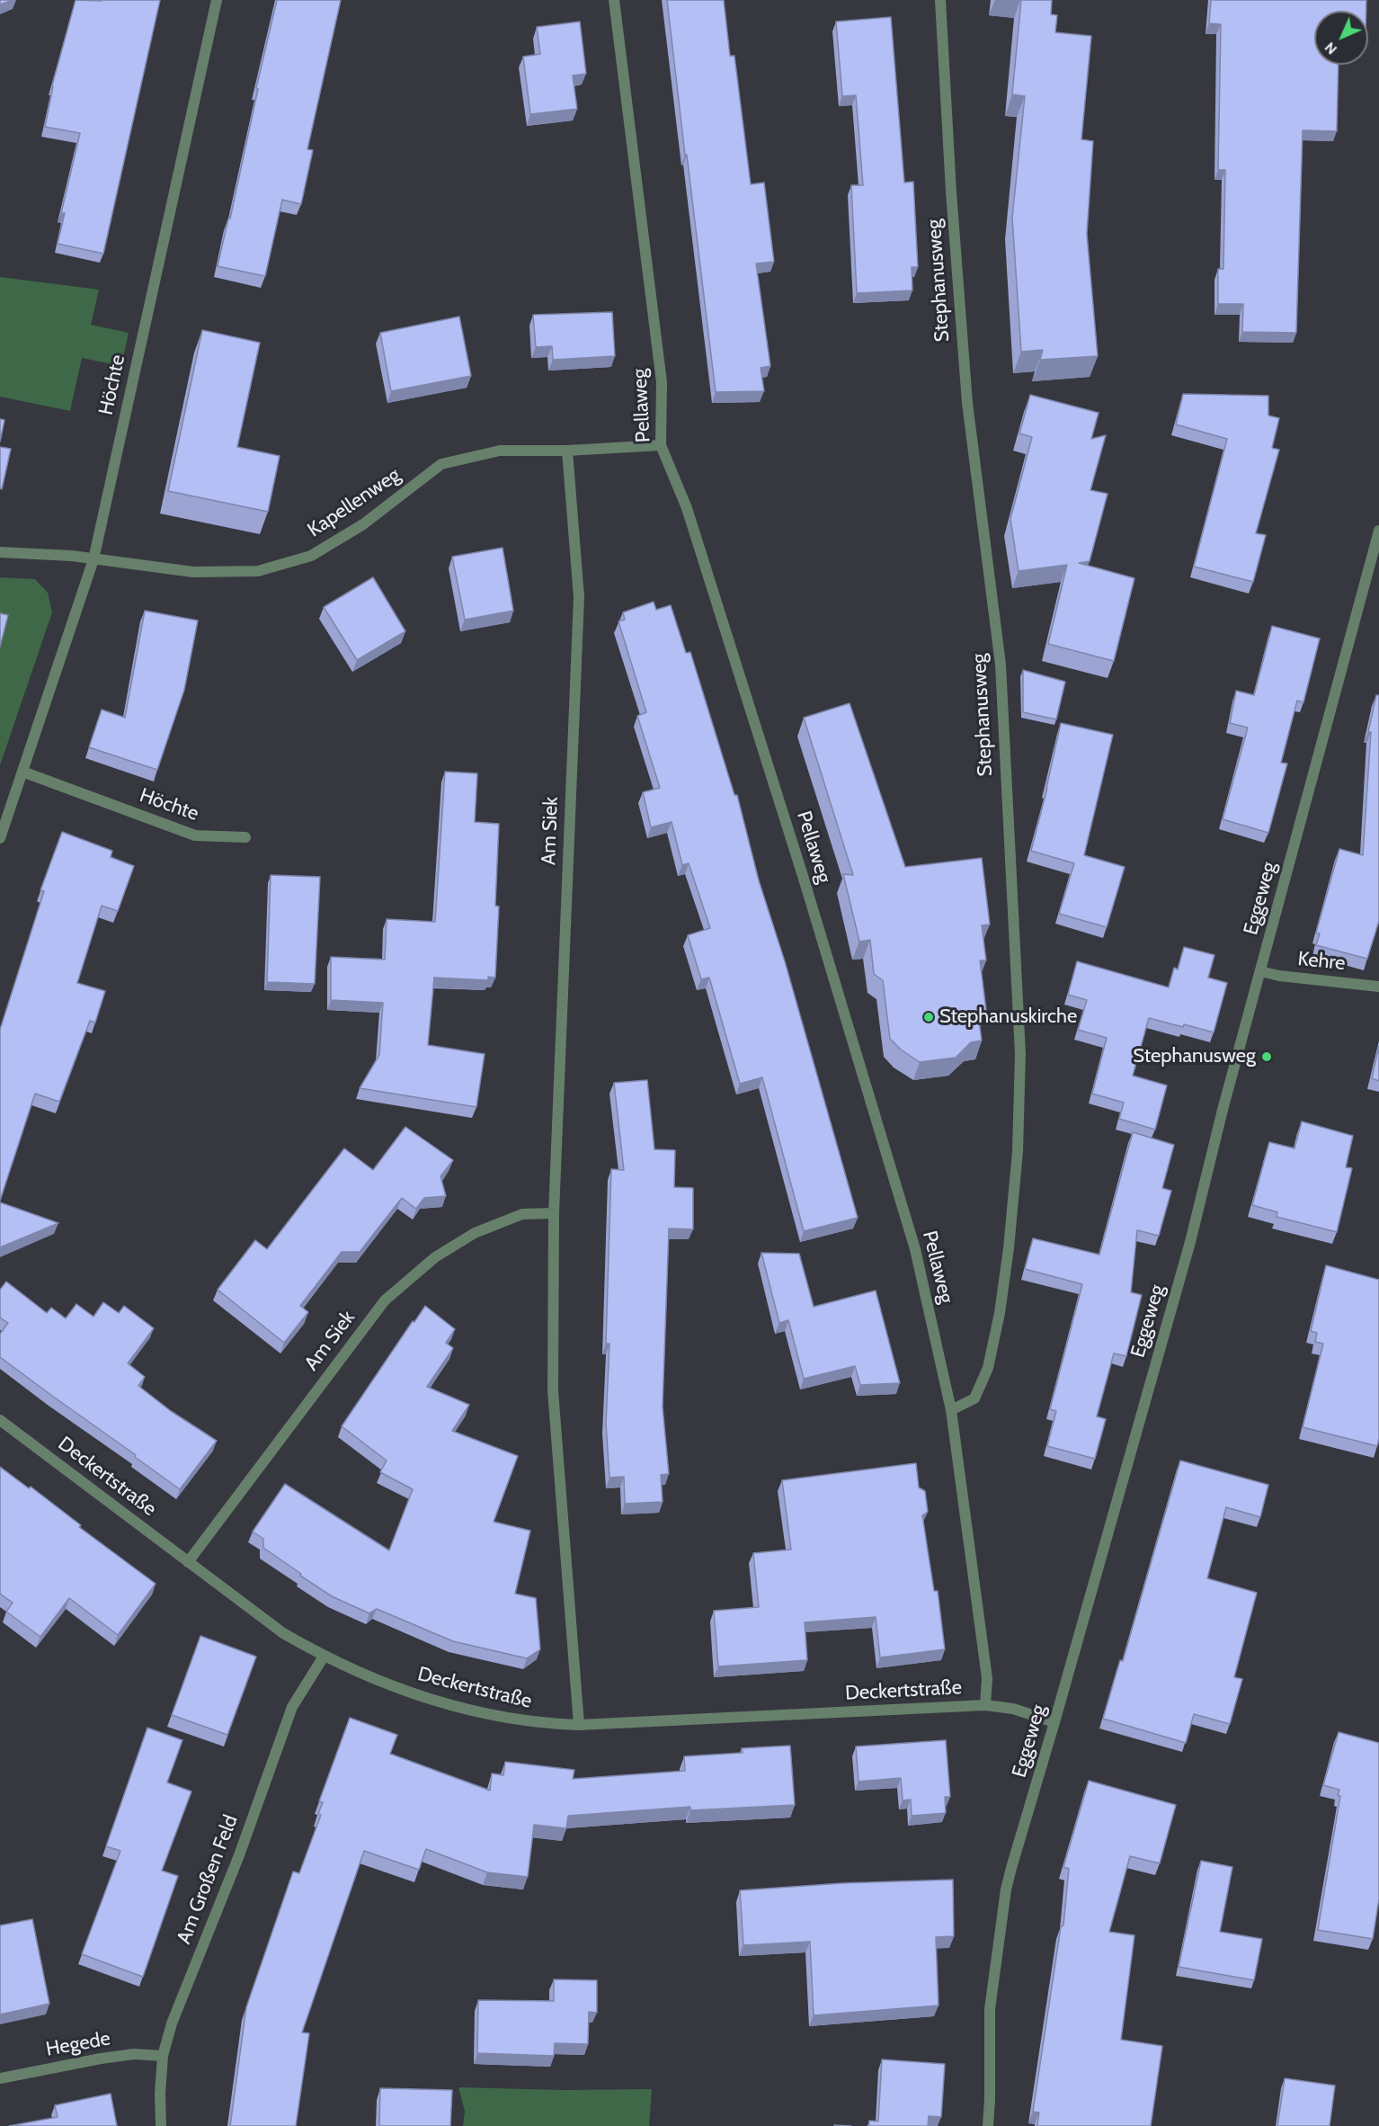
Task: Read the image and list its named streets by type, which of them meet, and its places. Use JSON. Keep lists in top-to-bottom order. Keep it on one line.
{"streets":{"street":["Stephanusweg","Höchte","Pellaweg","Kapellenweg","Am Siek","Eggeweg","Kehre","Deckertstraße","Am Großen Feld","Hegede"]},"crossings":[["Stephanusweg","Pellaweg"],["Höchte","Kapellenweg"],["Pellaweg","Kapellenweg"],["Pellaweg","Deckertstraße"],["Kapellenweg","Am Siek"],["Am Siek","Deckertstraße"],["Eggeweg","Kehre"],["Eggeweg","Deckertstraße"],["Deckertstraße","Am Großen Feld"],["Am Großen Feld","Hegede"]],"places":["Stephanuskirche","Stephanusweg"],"north":"bottom left"}
